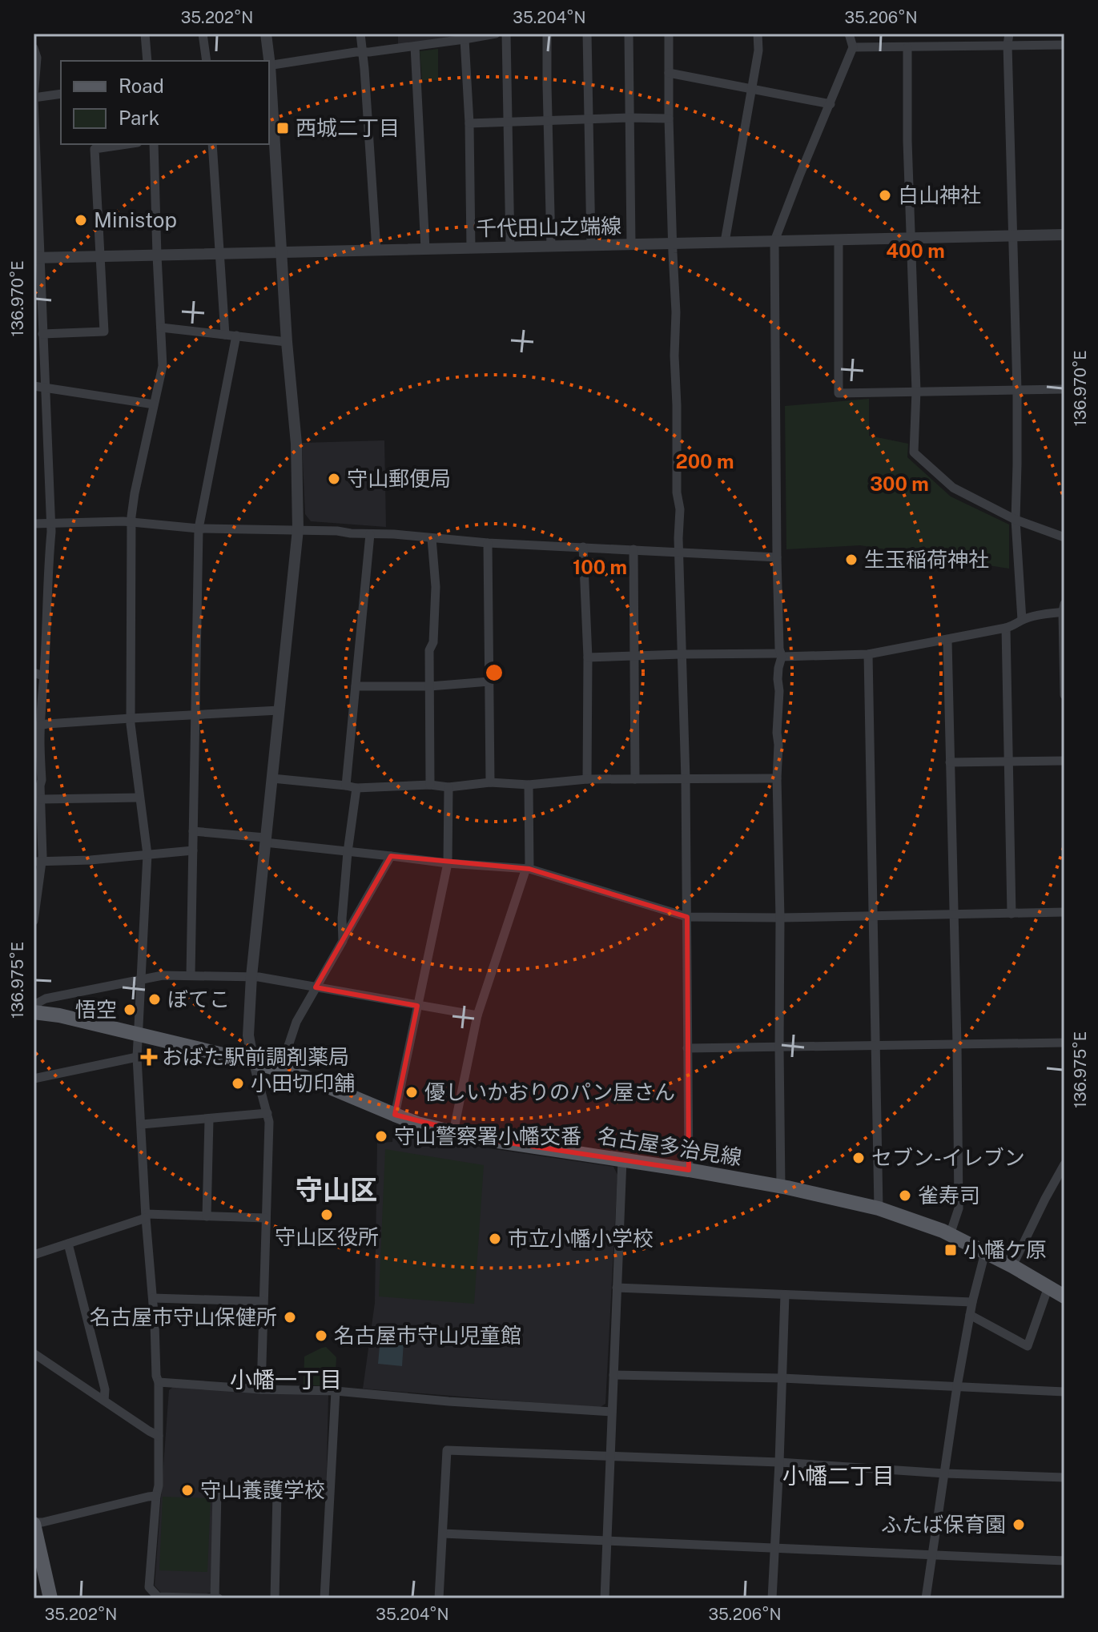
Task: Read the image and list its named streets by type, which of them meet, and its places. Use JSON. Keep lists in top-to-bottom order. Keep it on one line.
{"streets":{"main road":["名古屋多治見線"],"street":["千代田山之端線"]},"districts":["守山区","小幡一丁目","小幡二丁目"],"places":{"transit":["西城二丁目","小幡ケ原"],"other":["白山神社","Ministop","守山郵便局","生玉稲荷神社","ぼてこ","悟空","小田切印舗","優しいかおりのパン屋さん","守山警察署小幡交番","セブン-イレブン","雀寿司","守山区役所","市立小幡小学校","名古屋市守山保健所","名古屋市守山児童館","守山養護学校","ふたば保育園"],"health":["おばた駅前調剤薬局"]},"legend":["Road","Park"],"coordinates":["35.202°N","35.204°N","35.206°N","136.970°E","136.975°E"],"rings":["400 m","200 m","300 m","100 m"]}
